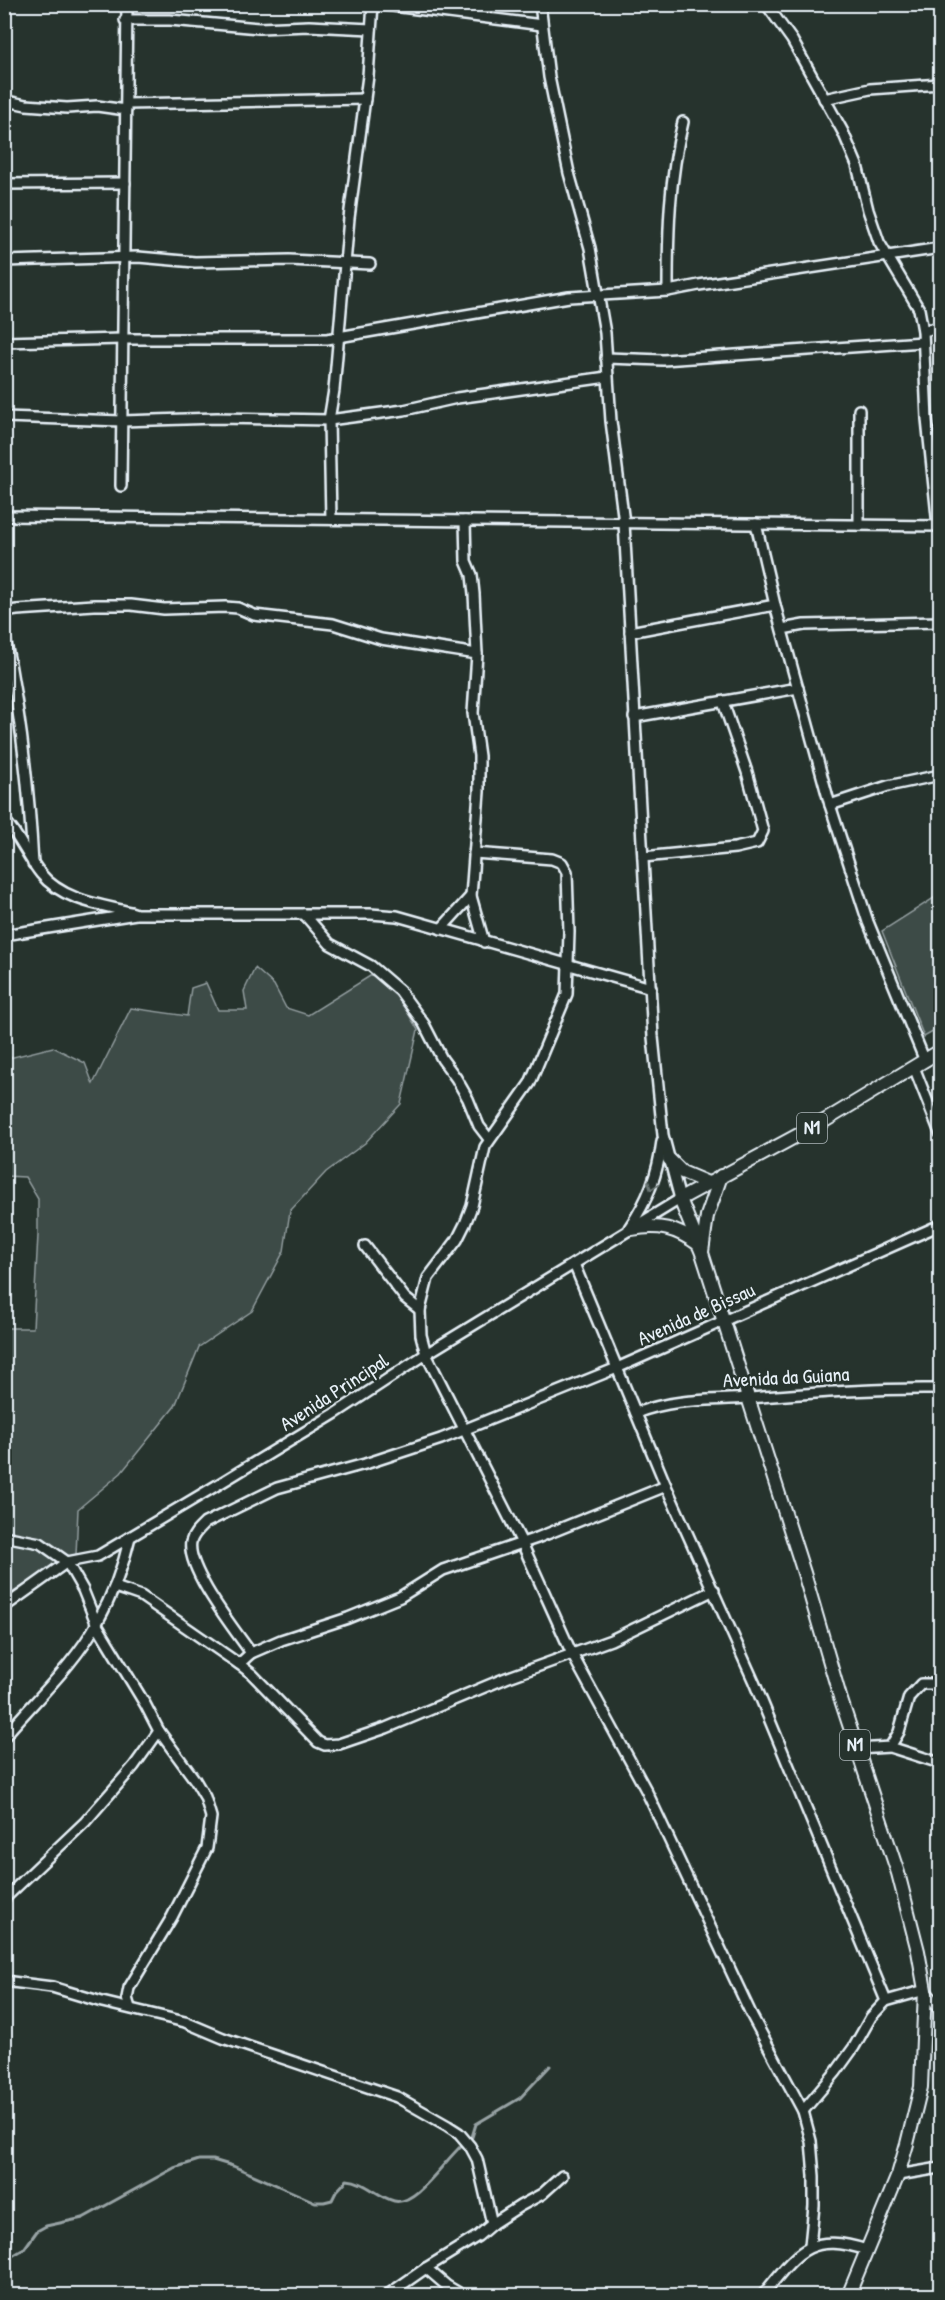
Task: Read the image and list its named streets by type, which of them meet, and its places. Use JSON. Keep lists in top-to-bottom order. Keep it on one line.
{"streets":{"main road":["N1"],"street":["Avenida de Bissau","Avenida da Guiana","Avenida Principal"]},"crossings":[["N1","Avenida de Bissau"],["N1","Avenida da Guiana"],["N1","Avenida Principal"]]}
